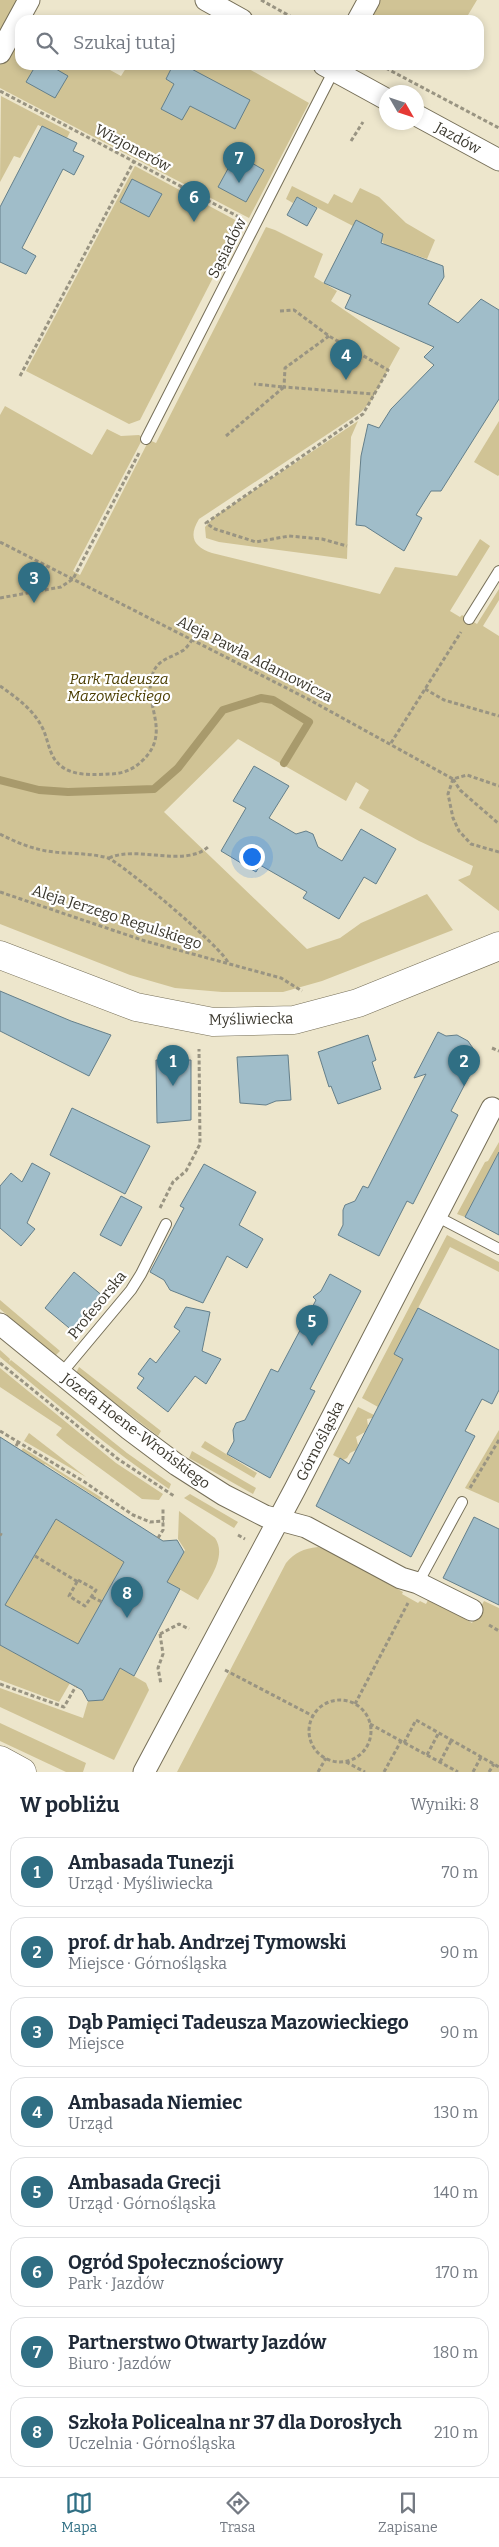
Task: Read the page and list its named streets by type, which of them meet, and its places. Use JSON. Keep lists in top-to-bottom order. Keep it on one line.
{"streets":{"street":["Jazdów","Myśliwiecka","Józefa Hoene-Wrońskiego","Górnośląska"],"lane":["Sąsiadów","Profesorska"],"path":["Wizjonerów","Aleja Pawła Adamowicza","Aleja Jerzego Regulskiego"]},"crossings":[["Wizjonerów","Sąsiadów"],["Profesorska","Józefa Hoene-Wrońskiego"],["Józefa Hoene-Wrońskiego","Górnośląska"]],"parks":["Park Tadeusza Mazowieckiego"],"north":"bottom right","page":{"search":"Szukaj tutaj","pins":["7","6","4","3","1","2","5","8"],"heading":["W pobliżu","Wyniki: 8"],"list":[{"mark":"1","name":"Ambasada Tunezji","note":"Urząd · Myśliwiecka","value":"70 m"},{"mark":"2","name":"prof. dr hab. Andrzej Tymowski","note":"Miejsce · Górnośląska","value":"90 m"},{"mark":"3","name":"Dąb Pamięci Tadeusza Mazowieckiego","note":"Miejsce","value":"90 m"},{"mark":"4","name":"Ambasada Niemiec","note":"Urząd","value":"130 m"},{"mark":"5","name":"Ambasada Grecji","note":"Urząd · Górnośląska","value":"140 m"},{"mark":"6","name":"Ogród Społecznościowy","note":"Park · Jazdów","value":"170 m"},{"mark":"7","name":"Partnerstwo Otwarty Jazdów","note":"Biuro · Jazdów","value":"180 m"},{"mark":"8","name":"Szkoła Policealna nr 37 dla Dorosłych","note":"Uczelnia · Górnośląska","value":"210 m"}],"nav":["Mapa","Trasa","Zapisane"]}}
